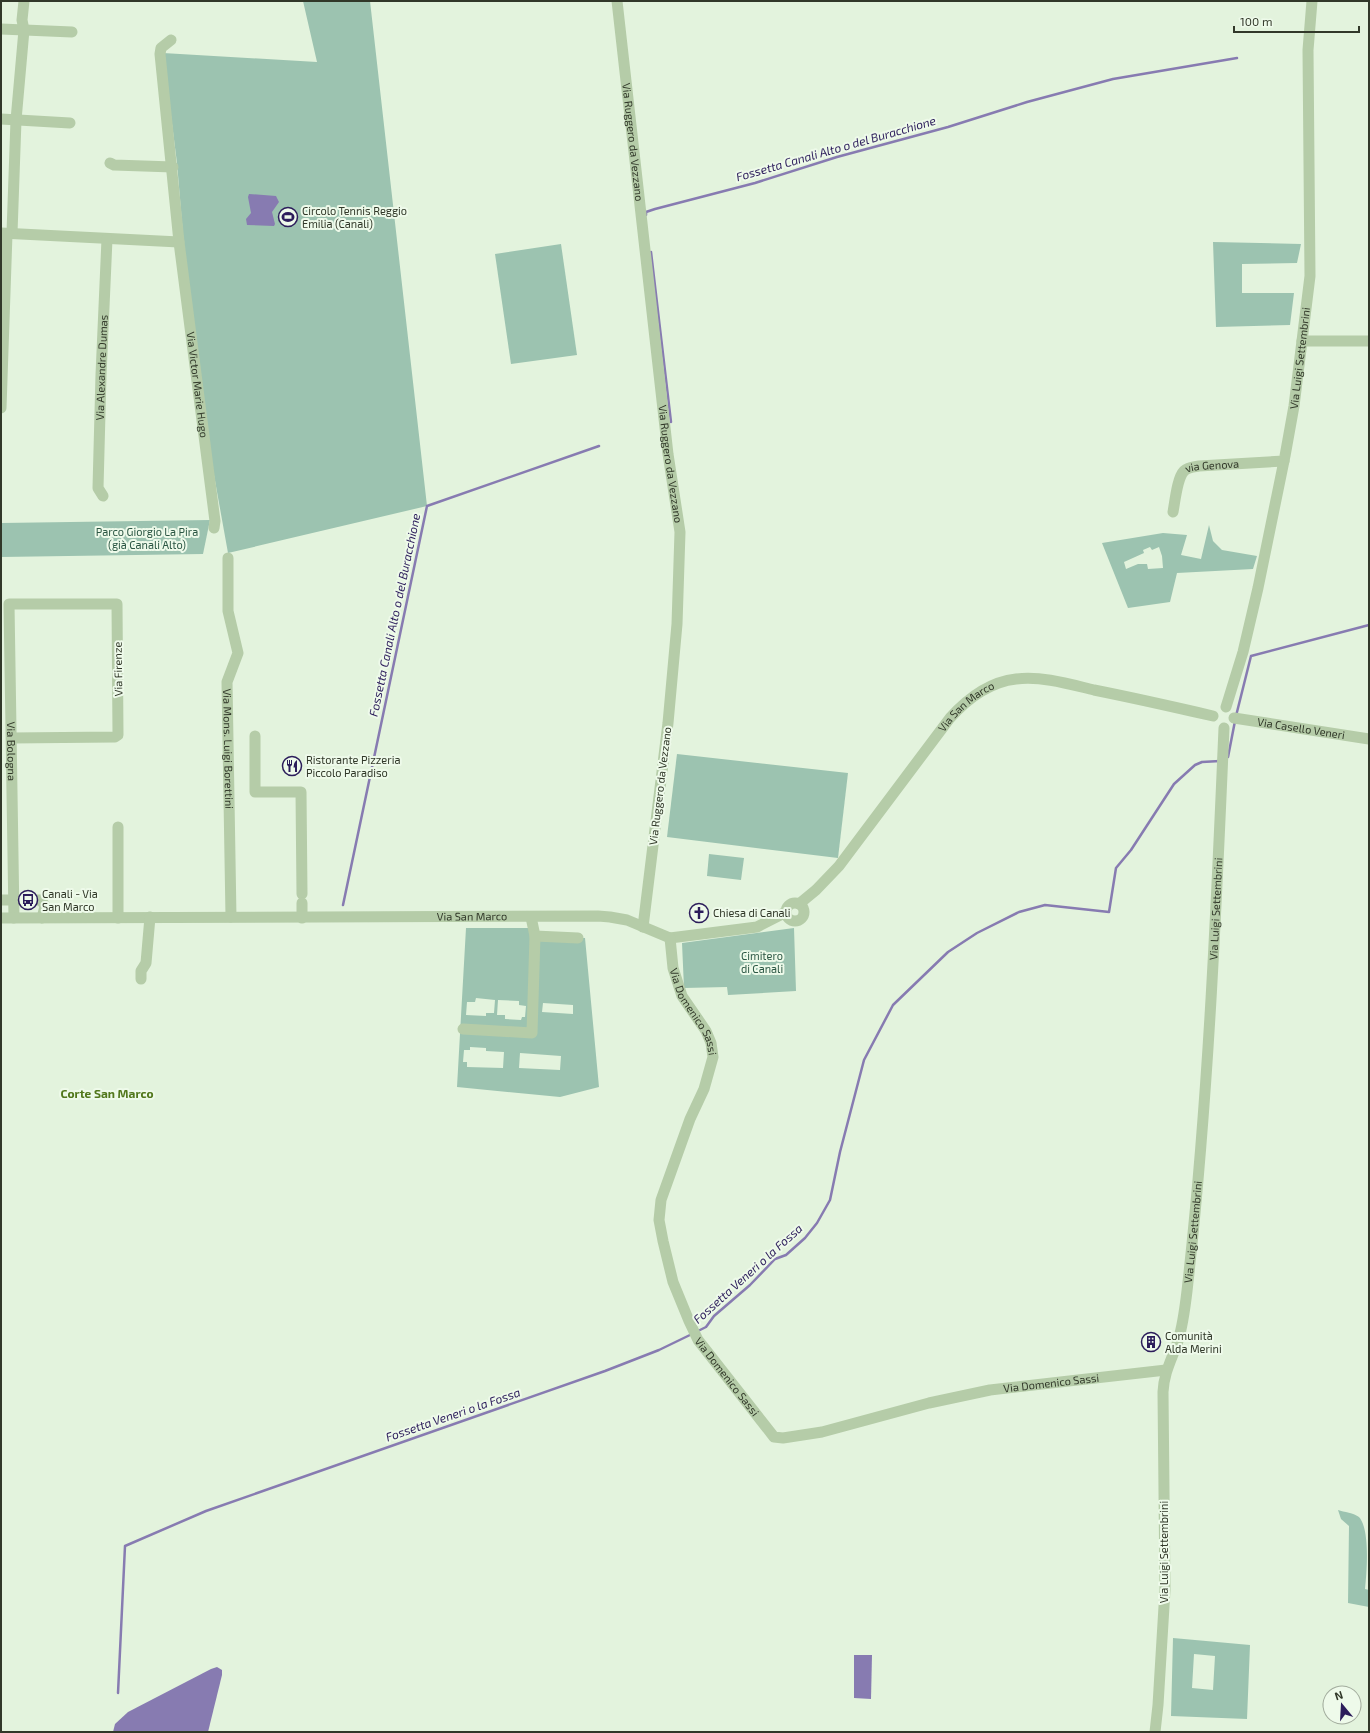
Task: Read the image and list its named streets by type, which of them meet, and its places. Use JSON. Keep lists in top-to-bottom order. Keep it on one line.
{"streets":{"street":["Via Ruggero da Vezzano","Via Luigi Settembrini","Via Alexandre Dumas","Via Victor Marie Hugo","via Genova","Via Firenze","Via San Marco","Via Casello Veneri","Via Mons. Luigi Borettini","Via Bologna","Via Domenico Sassi"]},"crossings":[["Via Ruggero da Vezzano","Via San Marco"],["Via Luigi Settembrini","via Genova"],["Via Luigi Settembrini","Via San Marco"],["Via Luigi Settembrini","Via Casello Veneri"],["Via Luigi Settembrini","Via Domenico Sassi"],["Via Firenze","Via Bologna"],["Via San Marco","Via Casello Veneri"],["Via San Marco","Via Mons. Luigi Borettini"],["Via San Marco","Via Bologna"],["Via San Marco","Via Domenico Sassi"]],"districts":["Corte San Marco"],"water":["Fossetta Canali Alto o del Buracchione","Fossetta Veneri o la Fossa"],"parks":["Parco Giorgio La Pira (già Canali Alto)","Cimitero di Canali"],"places":{"sports":["Circolo Tennis Reggio Emilia (Canali)"],"restaurant":["Ristorante Pizzeria Piccolo Paradiso"],"bus stop":["Canali - Via San Marco"],"church":["Chiesa di Canali"],"building":["Comunità Alda Merini"]},"scale_bar":"100 m","north":"top"}
